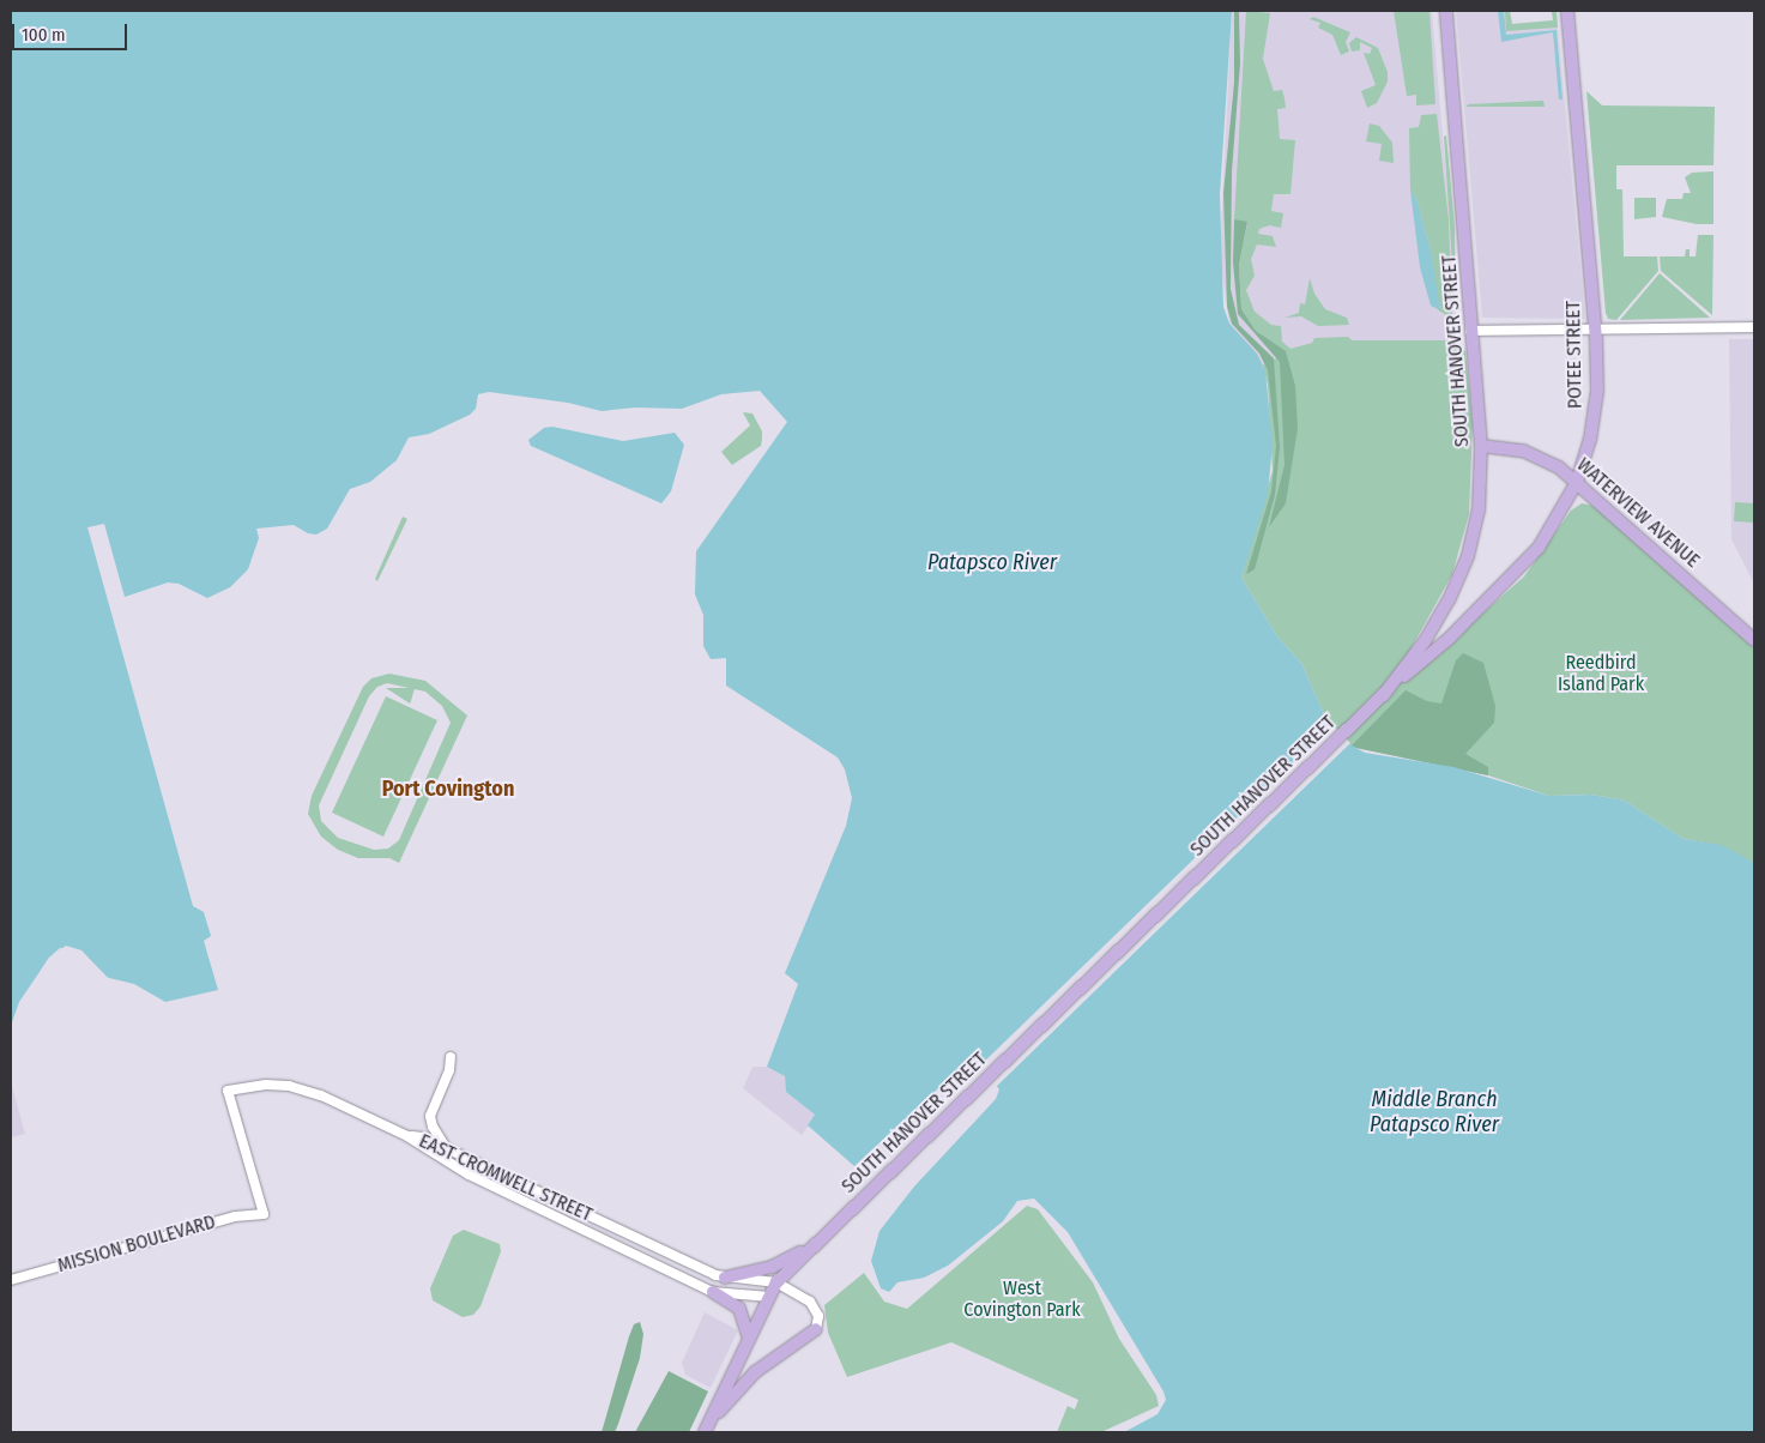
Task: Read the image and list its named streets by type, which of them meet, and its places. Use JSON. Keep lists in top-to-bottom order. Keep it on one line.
{"streets":{"main road":["SOUTH HANOVER STREET","POTEE STREET","WATERVIEW AVENUE"],"street":["EAST CROMWELL STREET","MISSION BOULEVARD"]},"crossings":[["SOUTH HANOVER STREET","POTEE STREET"],["SOUTH HANOVER STREET","WATERVIEW AVENUE"],["SOUTH HANOVER STREET","EAST CROMWELL STREET"],["POTEE STREET","WATERVIEW AVENUE"],["EAST CROMWELL STREET","MISSION BOULEVARD"]],"districts":["Port Covington"],"water":["Patapsco River","Middle Branch Patapsco River"],"parks":["Reedbird Island Park","West Covington Park"],"scale_bar":"100 m"}
